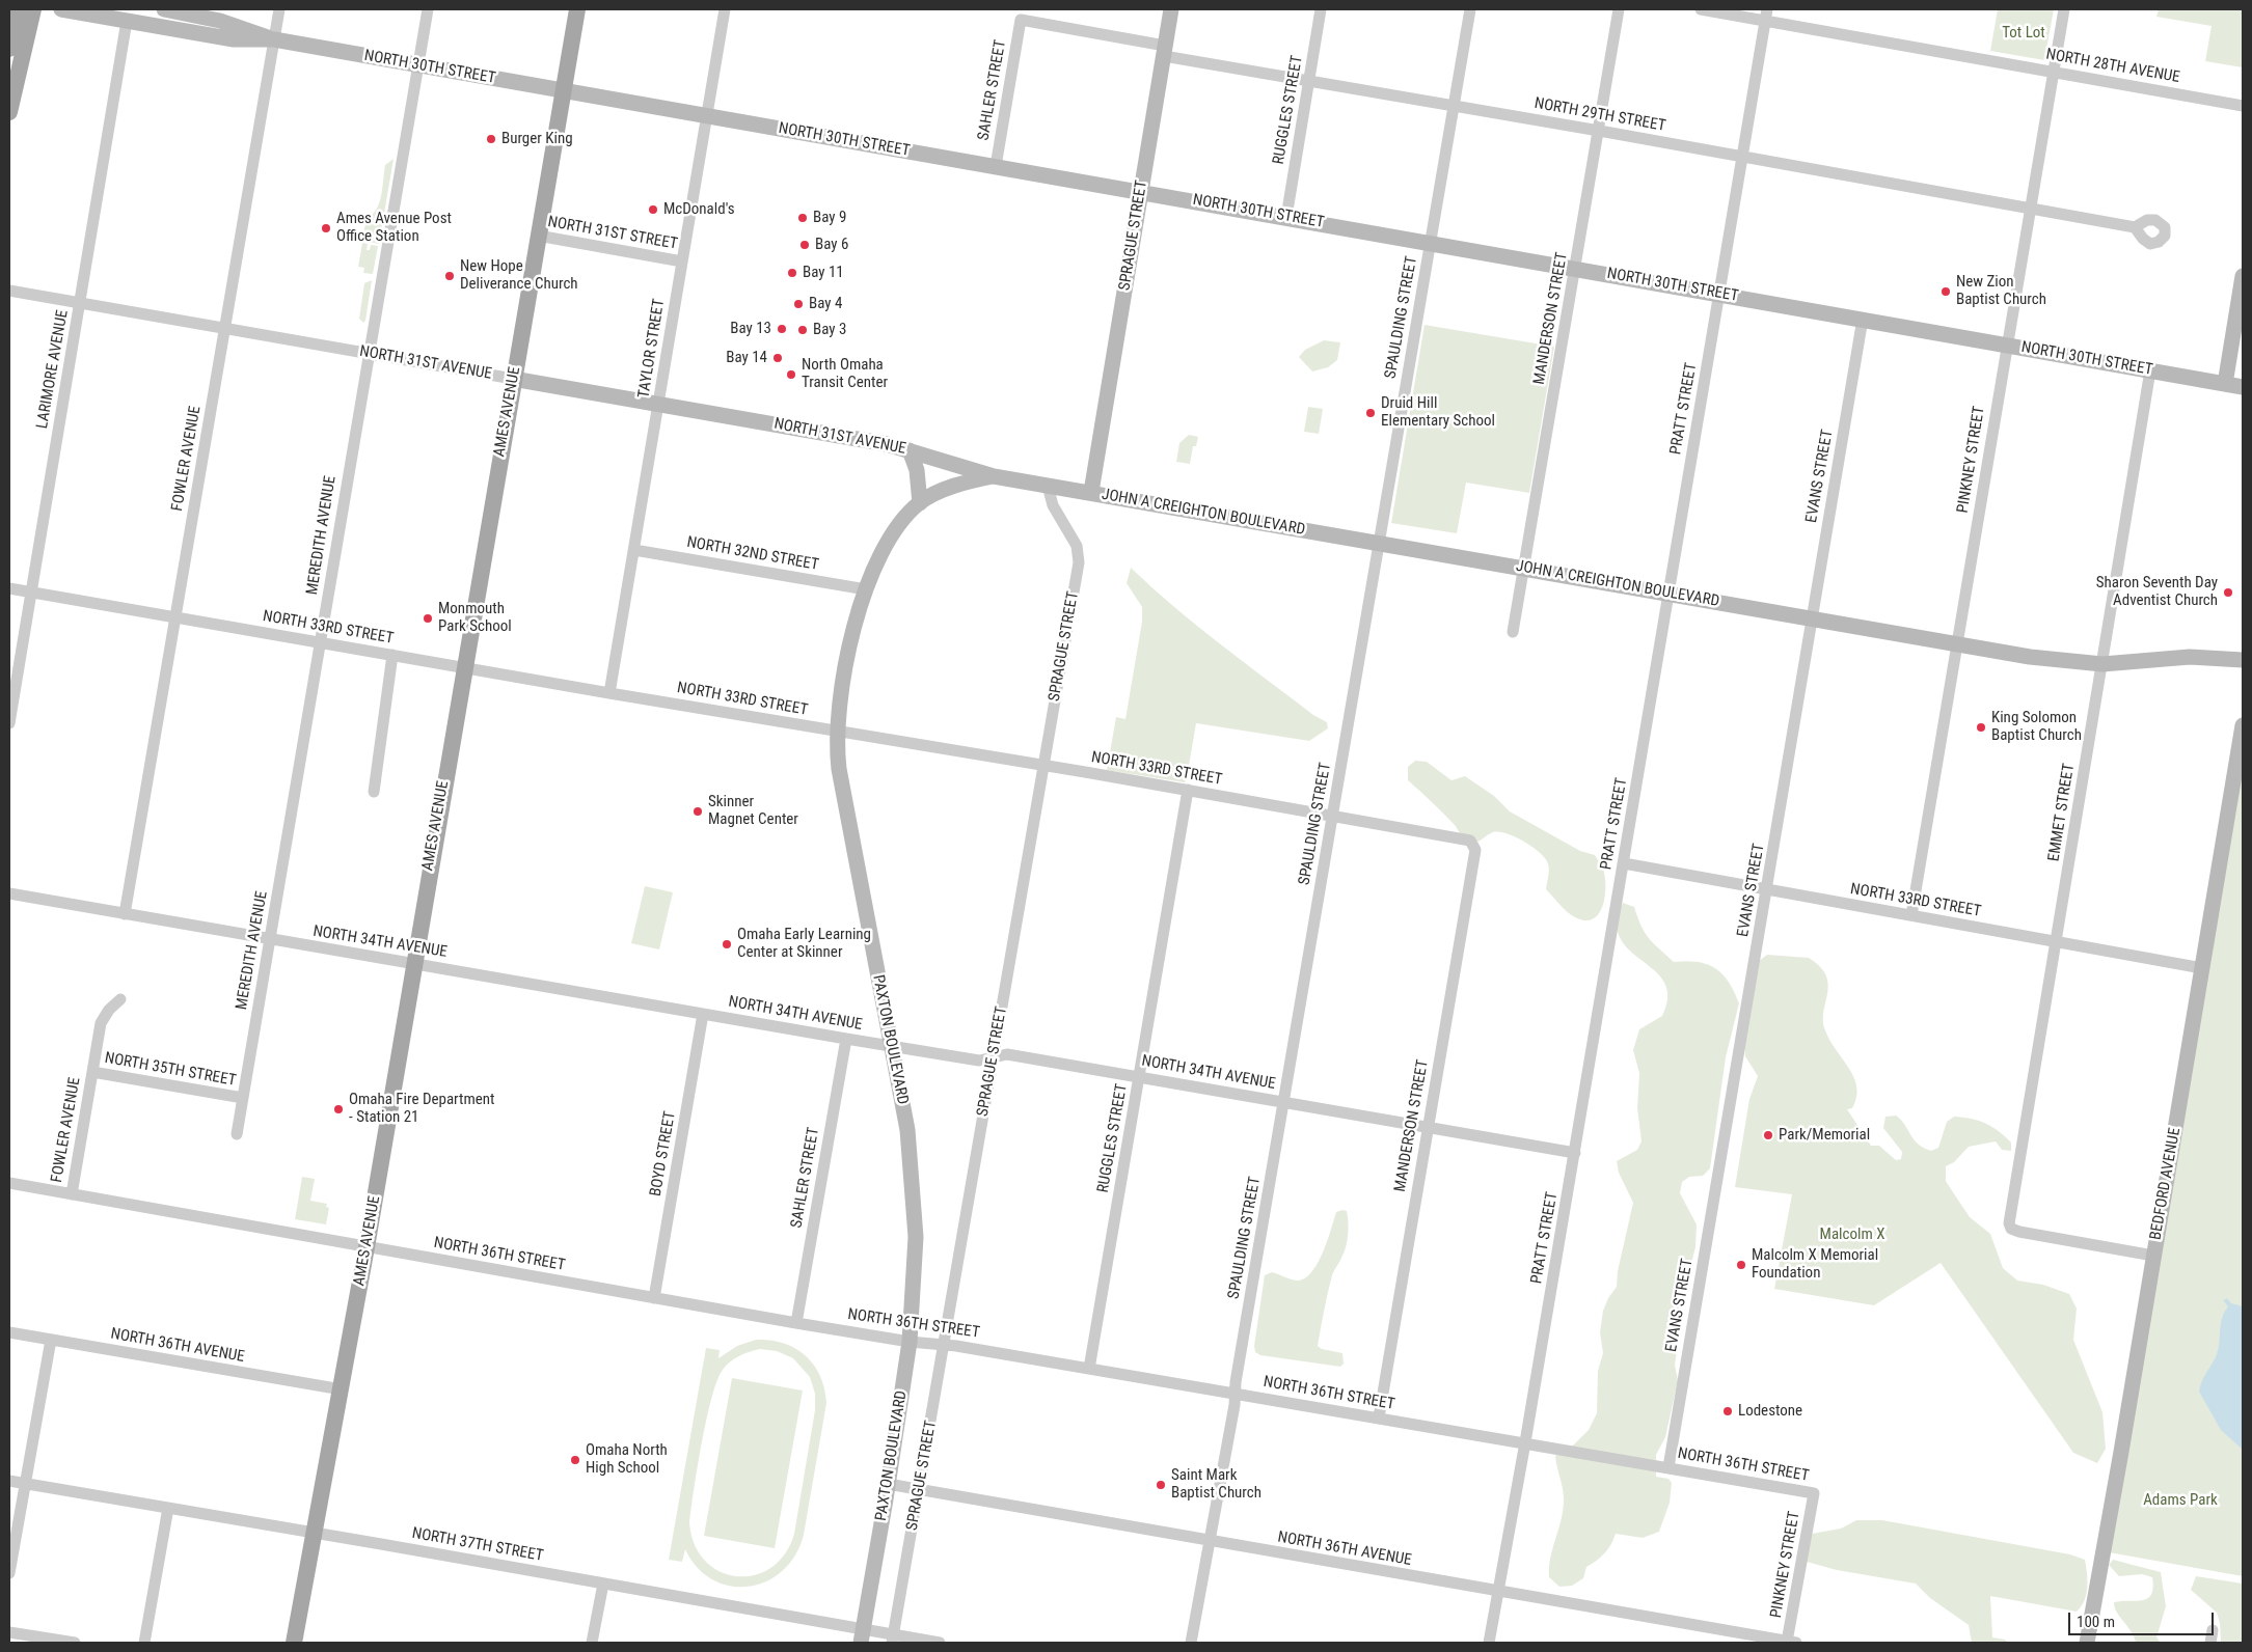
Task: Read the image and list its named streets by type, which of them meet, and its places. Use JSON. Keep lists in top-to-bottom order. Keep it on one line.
{"streets":{"main road":["AMES AVENUE"],"street":["NORTH 28TH AVENUE","NORTH 30TH STREET","SAHLER STREET","RUGGLES STREET","NORTH 29TH STREET","NORTH 31ST STREET","SPRAGUE STREET","SPAULDING STREET","MANDERSON STREET","TAYLOR STREET","NORTH 31ST AVENUE","LARIMORE AVENUE","PRATT STREET","FOWLER AVENUE","PINKNEY STREET","EVANS STREET","JOHN A CREIGHTON BOULEVARD","MEREDITH AVENUE","NORTH 32ND STREET","NORTH 33RD STREET","EMMET STREET","NORTH 34TH AVENUE","PAXTON BOULEVARD","NORTH 35TH STREET","BOYD STREET","BEDFORD AVENUE","NORTH 36TH STREET","NORTH 36TH AVENUE","NORTH 37TH STREET"]},"crossings":[["NORTH 28TH AVENUE","PRATT STREET"],["NORTH 28TH AVENUE","PINKNEY STREET"],["NORTH 30TH STREET","SAHLER STREET"],["NORTH 30TH STREET","RUGGLES STREET"],["NORTH 30TH STREET","SPRAGUE STREET"],["NORTH 30TH STREET","SPAULDING STREET"],["NORTH 30TH STREET","MANDERSON STREET"],["NORTH 30TH STREET","TAYLOR STREET"],["NORTH 30TH STREET","LARIMORE AVENUE"],["NORTH 30TH STREET","PRATT STREET"],["NORTH 30TH STREET","AMES AVENUE"],["NORTH 30TH STREET","FOWLER AVENUE"],["NORTH 30TH STREET","PINKNEY STREET"],["NORTH 30TH STREET","EVANS STREET"],["NORTH 30TH STREET","MEREDITH AVENUE"],["NORTH 30TH STREET","EMMET STREET"],["SAHLER STREET","NORTH 29TH STREET"],["SAHLER STREET","NORTH 34TH AVENUE"],["SAHLER STREET","NORTH 36TH STREET"],["RUGGLES STREET","NORTH 29TH STREET"],["RUGGLES STREET","NORTH 33RD STREET"],["RUGGLES STREET","NORTH 34TH AVENUE"],["RUGGLES STREET","NORTH 36TH STREET"],["NORTH 29TH STREET","SPRAGUE STREET"],["NORTH 29TH STREET","SPAULDING STREET"],["NORTH 29TH STREET","MANDERSON STREET"],["NORTH 29TH STREET","PRATT STREET"],["NORTH 29TH STREET","PINKNEY STREET"],["NORTH 31ST STREET","TAYLOR STREET"],["NORTH 31ST STREET","AMES AVENUE"],["SPRAGUE STREET","JOHN A CREIGHTON BOULEVARD"],["SPRAGUE STREET","NORTH 33RD STREET"],["SPRAGUE STREET","NORTH 34TH AVENUE"],["SPRAGUE STREET","NORTH 36TH STREET"],["SPRAGUE STREET","NORTH 36TH AVENUE"],["SPRAGUE STREET","NORTH 37TH STREET"],["SPAULDING STREET","JOHN A CREIGHTON BOULEVARD"],["SPAULDING STREET","NORTH 33RD STREET"],["SPAULDING STREET","NORTH 34TH AVENUE"],["SPAULDING STREET","NORTH 36TH STREET"],["SPAULDING STREET","NORTH 36TH AVENUE"],["MANDERSON STREET","JOHN A CREIGHTON BOULEVARD"],["MANDERSON STREET","NORTH 33RD STREET"],["MANDERSON STREET","NORTH 34TH AVENUE"],["MANDERSON STREET","NORTH 36TH STREET"],["TAYLOR STREET","NORTH 31ST AVENUE"],["TAYLOR STREET","NORTH 32ND STREET"],["TAYLOR STREET","NORTH 33RD STREET"],["NORTH 31ST AVENUE","LARIMORE AVENUE"],["NORTH 31ST AVENUE","AMES AVENUE"],["NORTH 31ST AVENUE","FOWLER AVENUE"],["NORTH 31ST AVENUE","JOHN A CREIGHTON BOULEVARD"],["NORTH 31ST AVENUE","MEREDITH AVENUE"],["NORTH 31ST AVENUE","PAXTON BOULEVARD"],["LARIMORE AVENUE","NORTH 33RD STREET"],["PRATT STREET","JOHN A CREIGHTON BOULEVARD"],["PRATT STREET","NORTH 33RD STREET"],["PRATT STREET","NORTH 34TH AVENUE"],["PRATT STREET","NORTH 36TH STREET"],["PRATT STREET","NORTH 36TH AVENUE"],["AMES AVENUE","NORTH 33RD STREET"],["AMES AVENUE","NORTH 34TH AVENUE"],["AMES AVENUE","NORTH 36TH STREET"],["AMES AVENUE","NORTH 36TH AVENUE"],["AMES AVENUE","NORTH 37TH STREET"],["FOWLER AVENUE","NORTH 33RD STREET"],["FOWLER AVENUE","NORTH 34TH AVENUE"],["FOWLER AVENUE","NORTH 35TH STREET"],["FOWLER AVENUE","NORTH 36TH STREET"],["PINKNEY STREET","JOHN A CREIGHTON BOULEVARD"],["PINKNEY STREET","NORTH 33RD STREET"],["PINKNEY STREET","NORTH 36TH STREET"],["PINKNEY STREET","NORTH 36TH AVENUE"],["EVANS STREET","JOHN A CREIGHTON BOULEVARD"],["EVANS STREET","NORTH 33RD STREET"],["EVANS STREET","NORTH 36TH STREET"],["JOHN A CREIGHTON BOULEVARD","EMMET STREET"],["JOHN A CREIGHTON BOULEVARD","PAXTON BOULEVARD"],["MEREDITH AVENUE","NORTH 33RD STREET"],["MEREDITH AVENUE","NORTH 34TH AVENUE"],["MEREDITH AVENUE","NORTH 35TH STREET"],["NORTH 32ND STREET","PAXTON BOULEVARD"],["NORTH 33RD STREET","EMMET STREET"],["NORTH 33RD STREET","PAXTON BOULEVARD"],["NORTH 33RD STREET","BEDFORD AVENUE"],["EMMET STREET","BEDFORD AVENUE"],["NORTH 34TH AVENUE","PAXTON BOULEVARD"],["NORTH 34TH AVENUE","BOYD STREET"],["PAXTON BOULEVARD","NORTH 36TH STREET"],["PAXTON BOULEVARD","NORTH 36TH AVENUE"],["PAXTON BOULEVARD","NORTH 37TH STREET"],["BOYD STREET","NORTH 36TH STREET"]],"parks":["Tot Lot","Malcolm X","Adams Park"],"places":["Burger King","McDonald's","Bay 9","Ames Avenue Post Office Station","Bay 6","Bay 11","New Hope Deliverance Church","New Zion Baptist Church","Bay 4","Bay 13","Bay 3","Bay 14","North Omaha Transit Center","Druid Hill Elementary School","Sharon Seventh Day Adventist Church","Monmouth Park School","King Solomon Baptist Church","Skinner Magnet Center","Omaha Early Learning Center at Skinner","Omaha Fire Department - Station 21","Park/Memorial","Malcolm X Memorial Foundation","Lodestone","Omaha North High School","Saint Mark Baptist Church"],"scale_bar":"100 m"}
